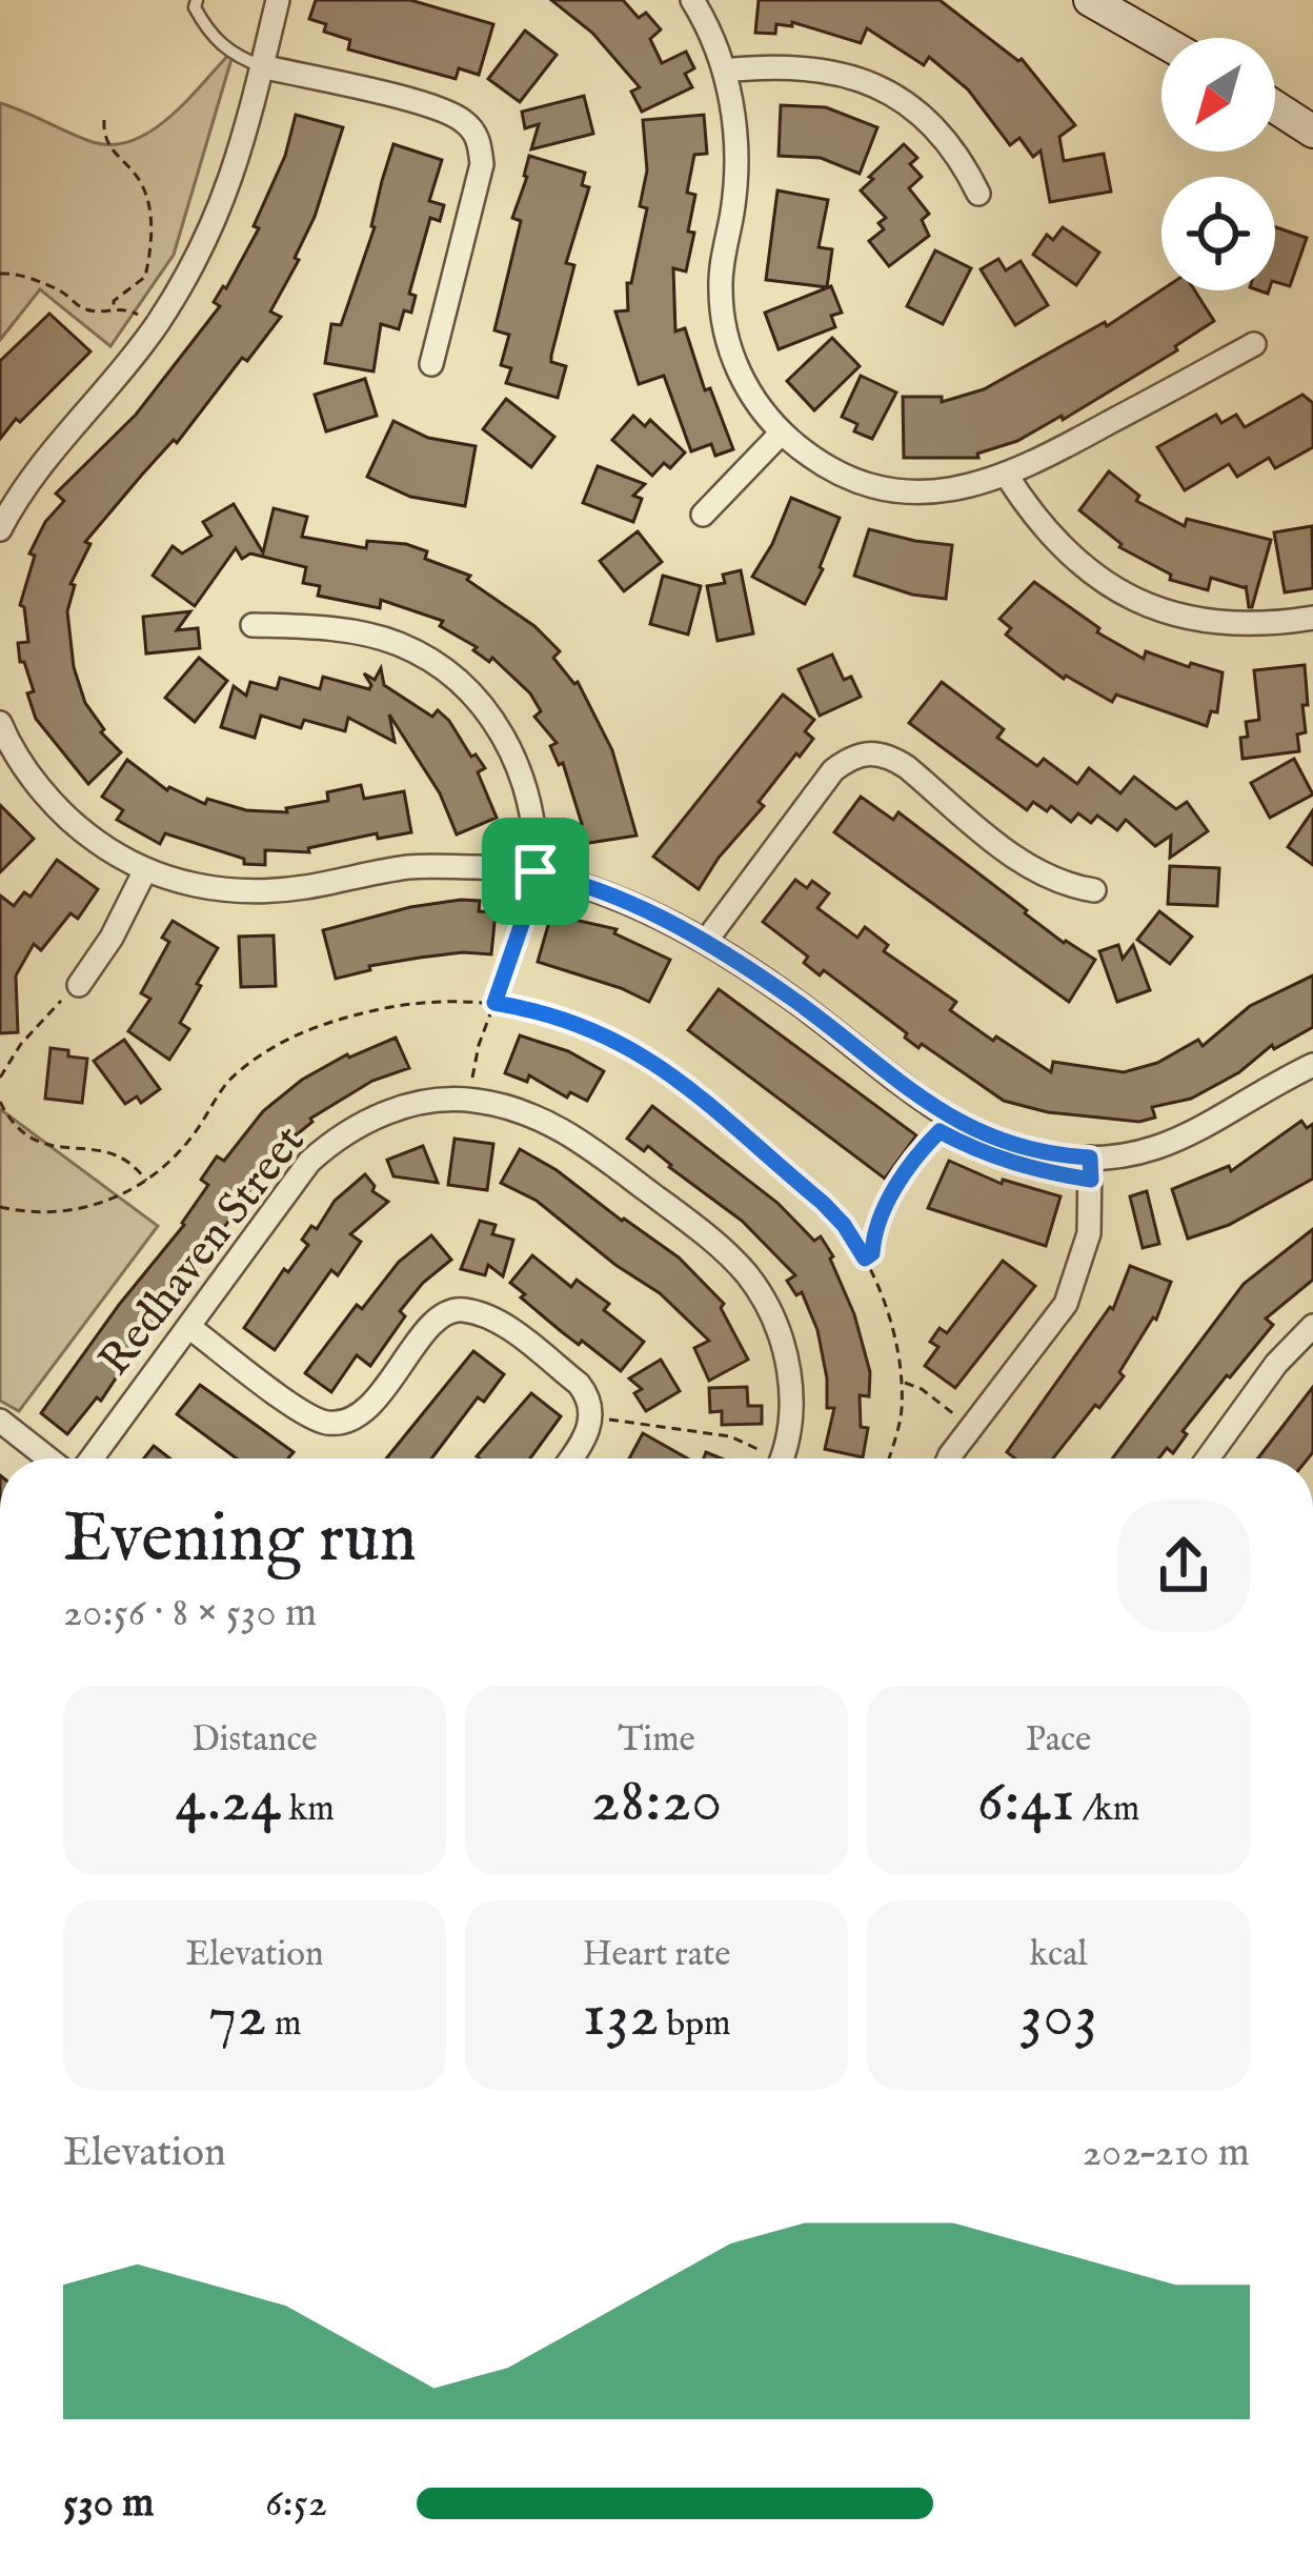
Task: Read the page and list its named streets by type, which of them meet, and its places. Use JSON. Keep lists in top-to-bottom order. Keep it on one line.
{"streets":{"street":["Redhaven Street"]},"north":"bottom left","page":{"heading":["Evening run","20:56 · 8 × 530 m"],"stats":[["Distance","4.24 km"],["Time","28:20"],["Pace","6:41 /km"],["Elevation","72 m"],["Heart rate","132 bpm"],["kcal","303"]],"chart":["Elevation","202–210 m"],"list":[{"name":"530 m","note":"6:52"}]}}
